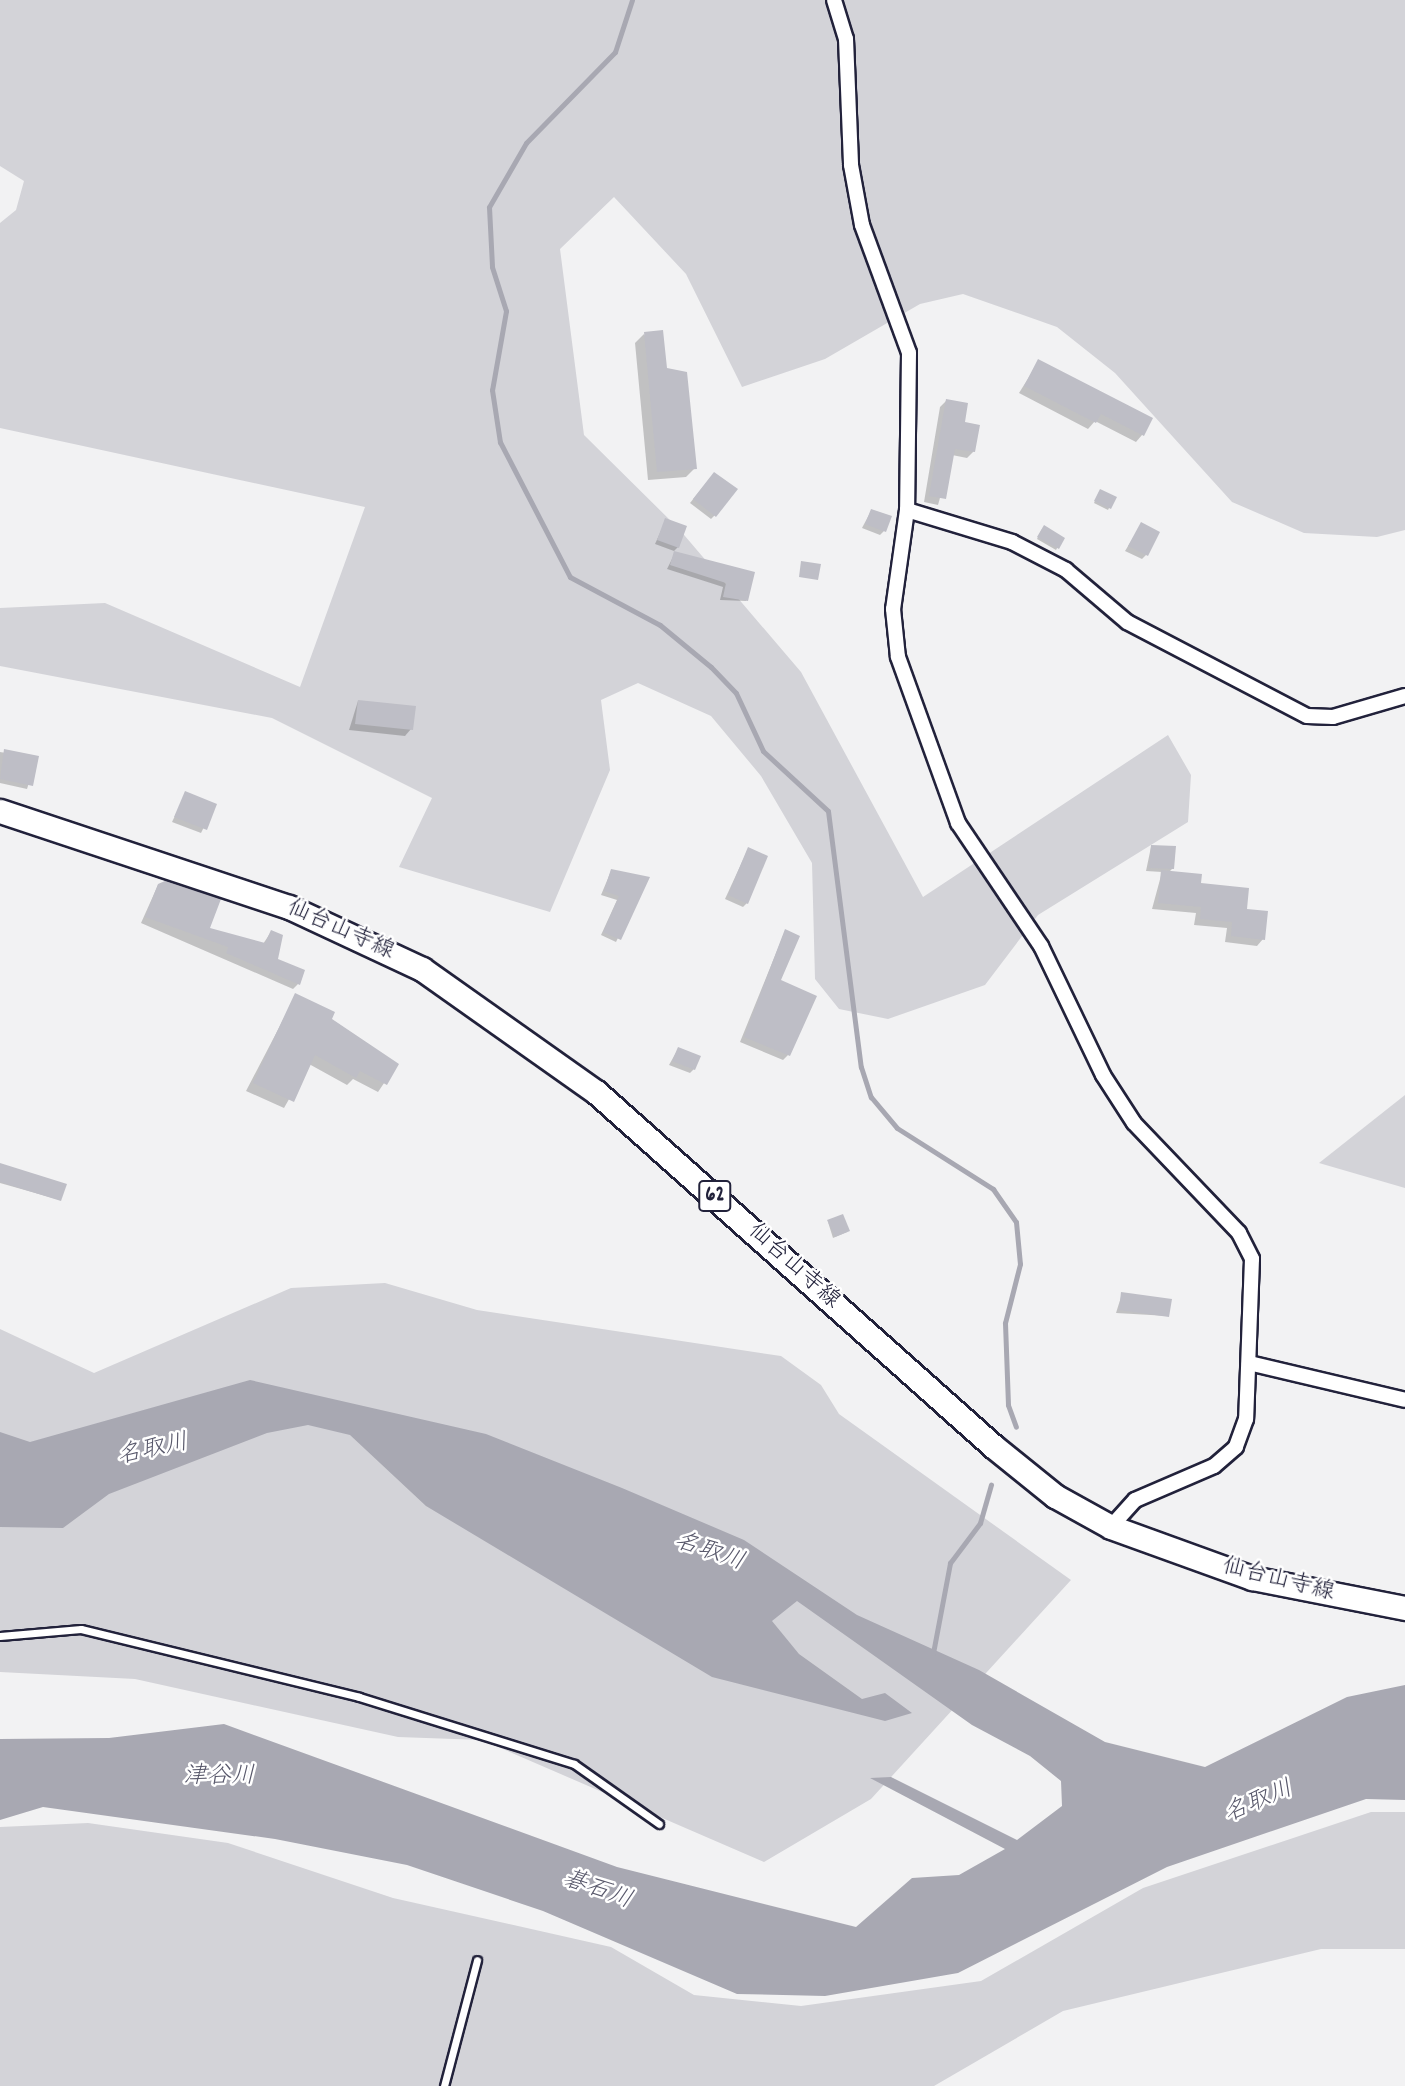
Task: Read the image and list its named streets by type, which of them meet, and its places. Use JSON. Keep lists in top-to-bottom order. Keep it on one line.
{"streets":{"main road":["仙台山寺線","62"]},"water":["名取川","津谷川","碁石川"]}
